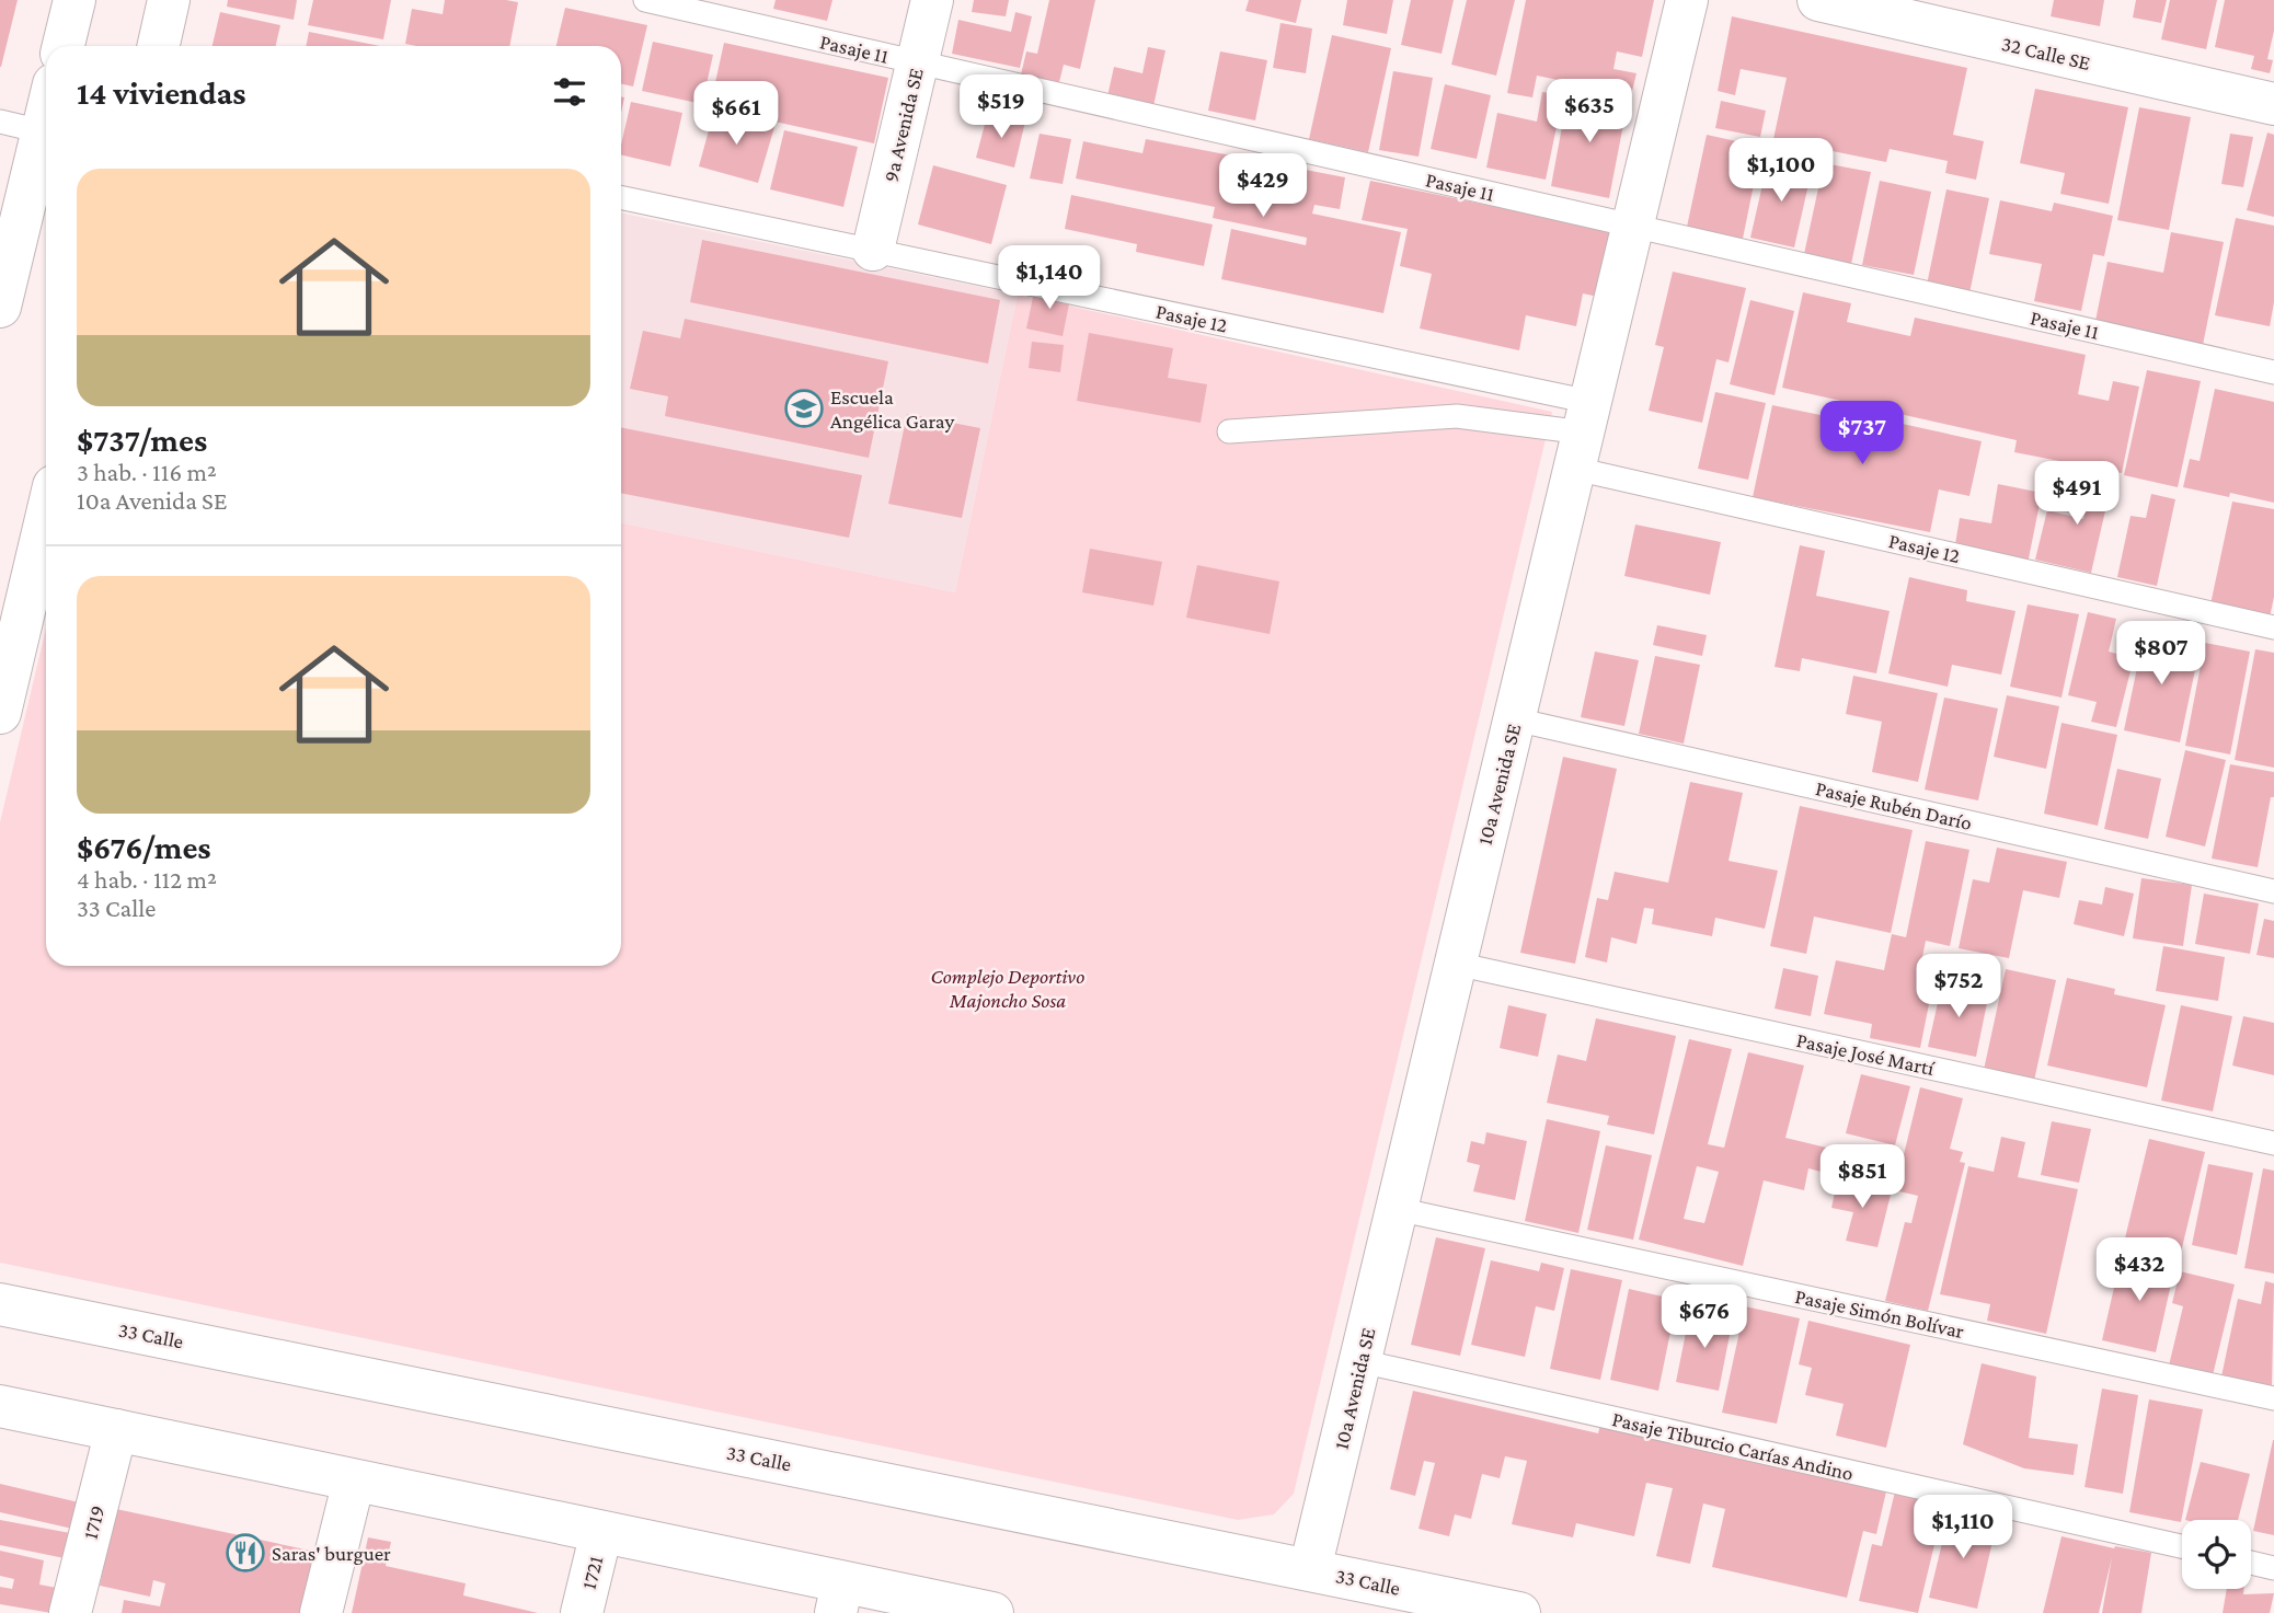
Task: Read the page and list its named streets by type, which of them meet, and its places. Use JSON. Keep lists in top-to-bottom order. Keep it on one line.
{"streets":{"street":["32 Calle SE","9a Avenida SE","10a Avenida SE","33 Calle","1719","1721"],"lane":["Pasaje 11","Pasaje 12","Pasaje Rubén Darío","Pasaje José Martí","Pasaje Simón Bolívar","Pasaje Tiburcio Carías Andino"]},"crossings":[["Pasaje 11","9a Avenida SE"],["Pasaje 11","10a Avenida SE"],["9a Avenida SE","Pasaje 12"],["Pasaje 12","10a Avenida SE"],["10a Avenida SE","Pasaje Rubén Darío"],["10a Avenida SE","Pasaje José Martí"],["10a Avenida SE","Pasaje Simón Bolívar"],["10a Avenida SE","33 Calle"],["10a Avenida SE","Pasaje Tiburcio Carías Andino"]],"parks":["Complejo Deportivo Majoncho Sosa"],"places":{"school or university":["Escuela Angélica Garay"],"restaurant":["Saras' burguer"]},"page":{"heading":"14 viviendas","price":["$519","$635","$661","$1,100","$429","$1,140","$737","$491","$807","$752","$851","$432","$676","$1,110"],"list":[{"name":"$737/mes","note":"3 hab. · 116 m² · 10a Avenida SE"},{"name":"$676/mes","note":"4 hab. · 112 m² · 33 Calle"}]}}
